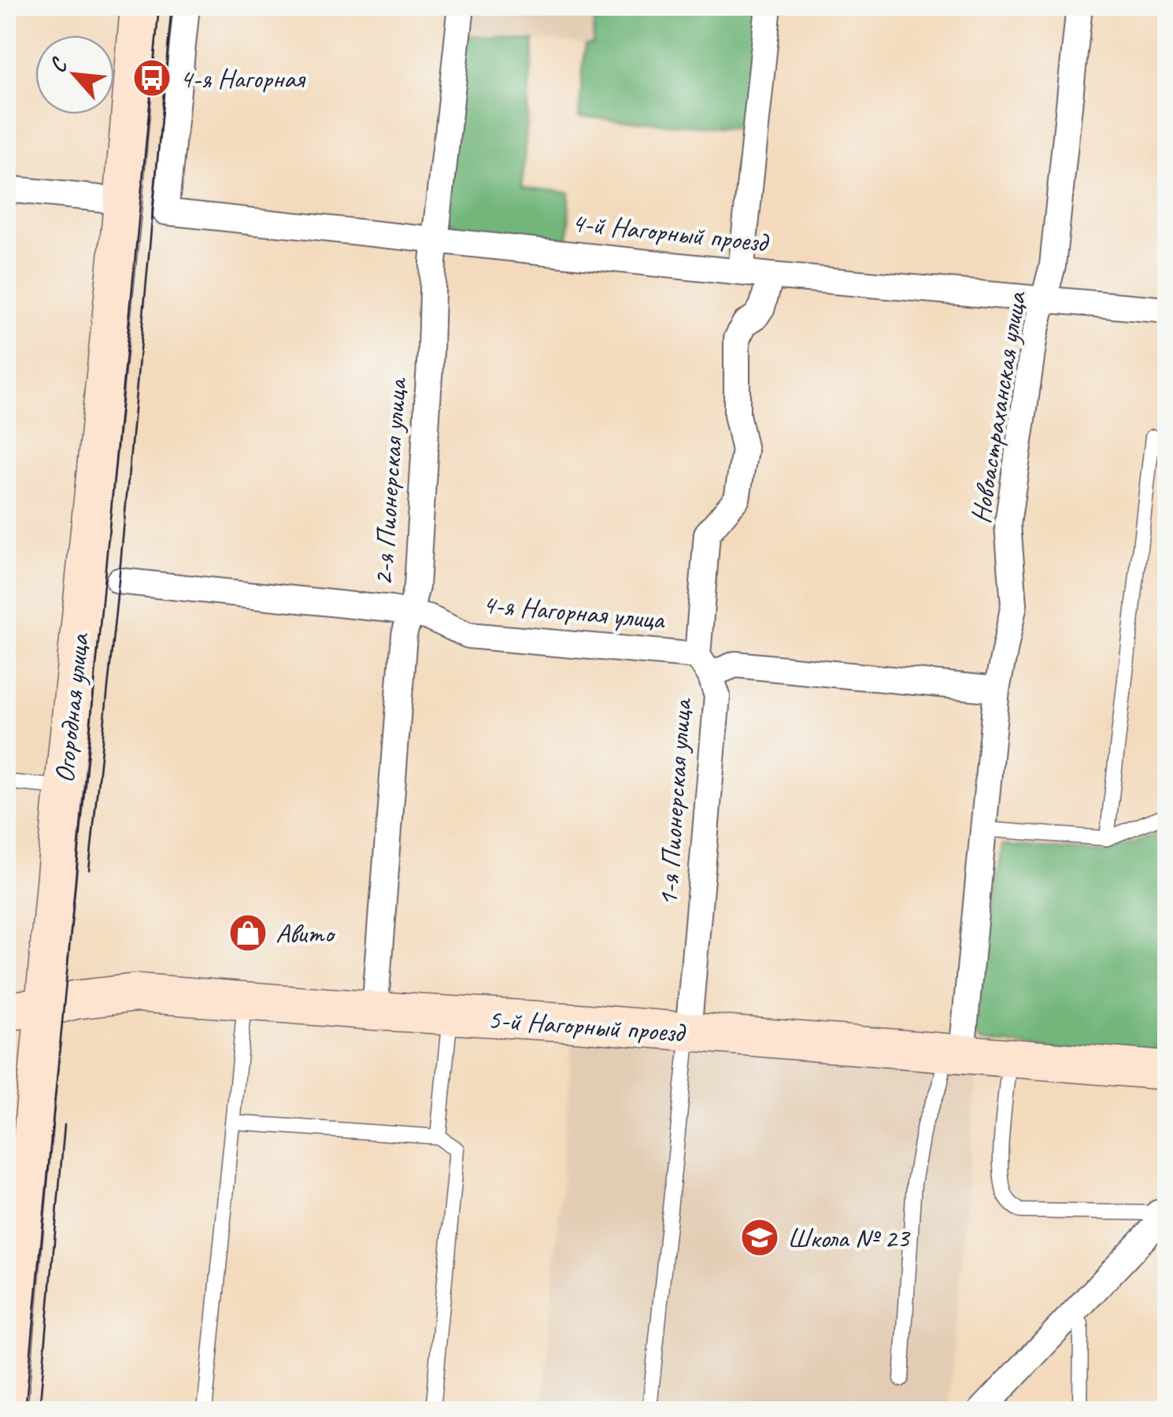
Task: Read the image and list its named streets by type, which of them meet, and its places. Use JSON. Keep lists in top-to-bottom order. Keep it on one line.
{"streets":{"street":["4-й Нагорный проезд","Новоастраханская улица","2-я Пионерская улица","4-я Нагорная улица","Огородная улица","1-я Пионерская улица","5-й Нагорный проезд"]},"crossings":[["4-й Нагорный проезд","Новоастраханская улица"],["4-й Нагорный проезд","2-я Пионерская улица"],["4-й Нагорный проезд","1-я Пионерская улица"],["Новоастраханская улица","4-я Нагорная улица"],["Новоастраханская улица","5-й Нагорный проезд"],["2-я Пионерская улица","4-я Нагорная улица"],["2-я Пионерская улица","5-й Нагорный проезд"],["4-я Нагорная улица","1-я Пионерская улица"],["Огородная улица","5-й Нагорный проезд"],["1-я Пионерская улица","5-й Нагорный проезд"]],"places":{"bus stop":["4-я Нагорная"],"shop":["Авито"],"school or university":["Школа № 23"]},"north":"top left"}
